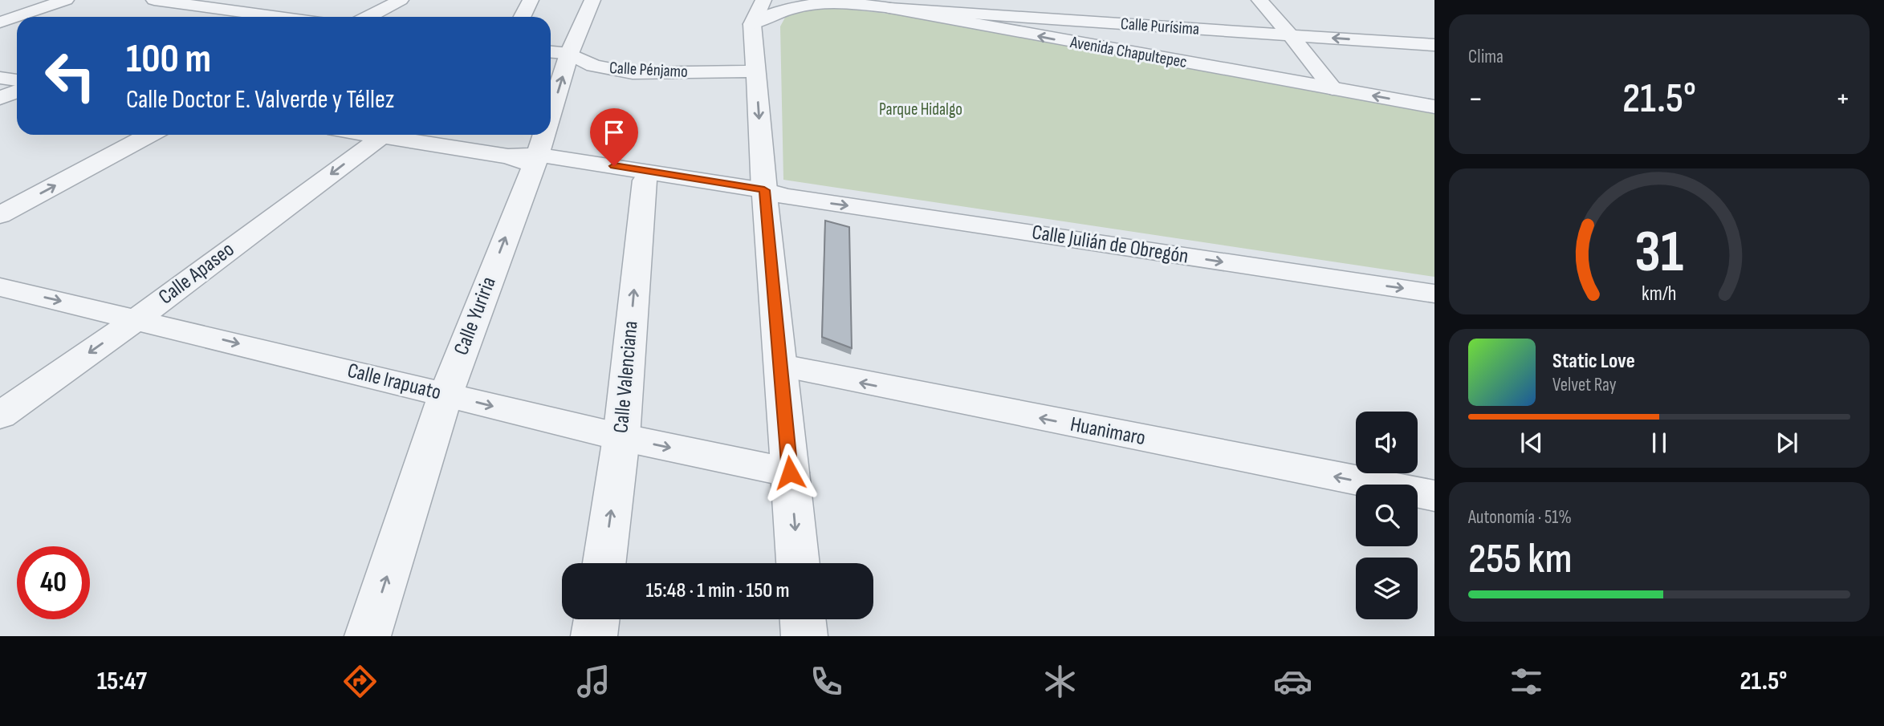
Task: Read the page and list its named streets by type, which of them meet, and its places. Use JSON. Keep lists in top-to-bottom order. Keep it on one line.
{"streets":{"street":["Calle Purísima","Avenida Chapultepec","Calle Pénjamo","Calle Julián de Obregón","Calle Apaseo","Calle Yuriria","Calle Valenciana","Calle Irapuato","Huanimaro"]},"crossings":[["Calle Purísima","Avenida Chapultepec"],["Calle Pénjamo","Calle Yuriria"],["Calle Apaseo","Calle Irapuato"],["Calle Yuriria","Calle Irapuato"],["Calle Valenciana","Calle Irapuato"]],"one_way":["Avenida Chapultepec","Calle Julián de Obregón","Calle Yuriria","Huanimaro"],"parks":["Parque Hidalgo"],"page":{"tile":["Clima",["Autonomía · 51%","255 km"]],"turn":["100 m","Calle Doctor E. Valverde y Téllez"],"heat":["−","21.5°","+"],"song":["Static Love","Velvet Ray"],"limit":"40","trip":"15:48 · 1 min · 150 m","tabs":["15:47","21.5°"],"gauge":["31","km/h"]}}
